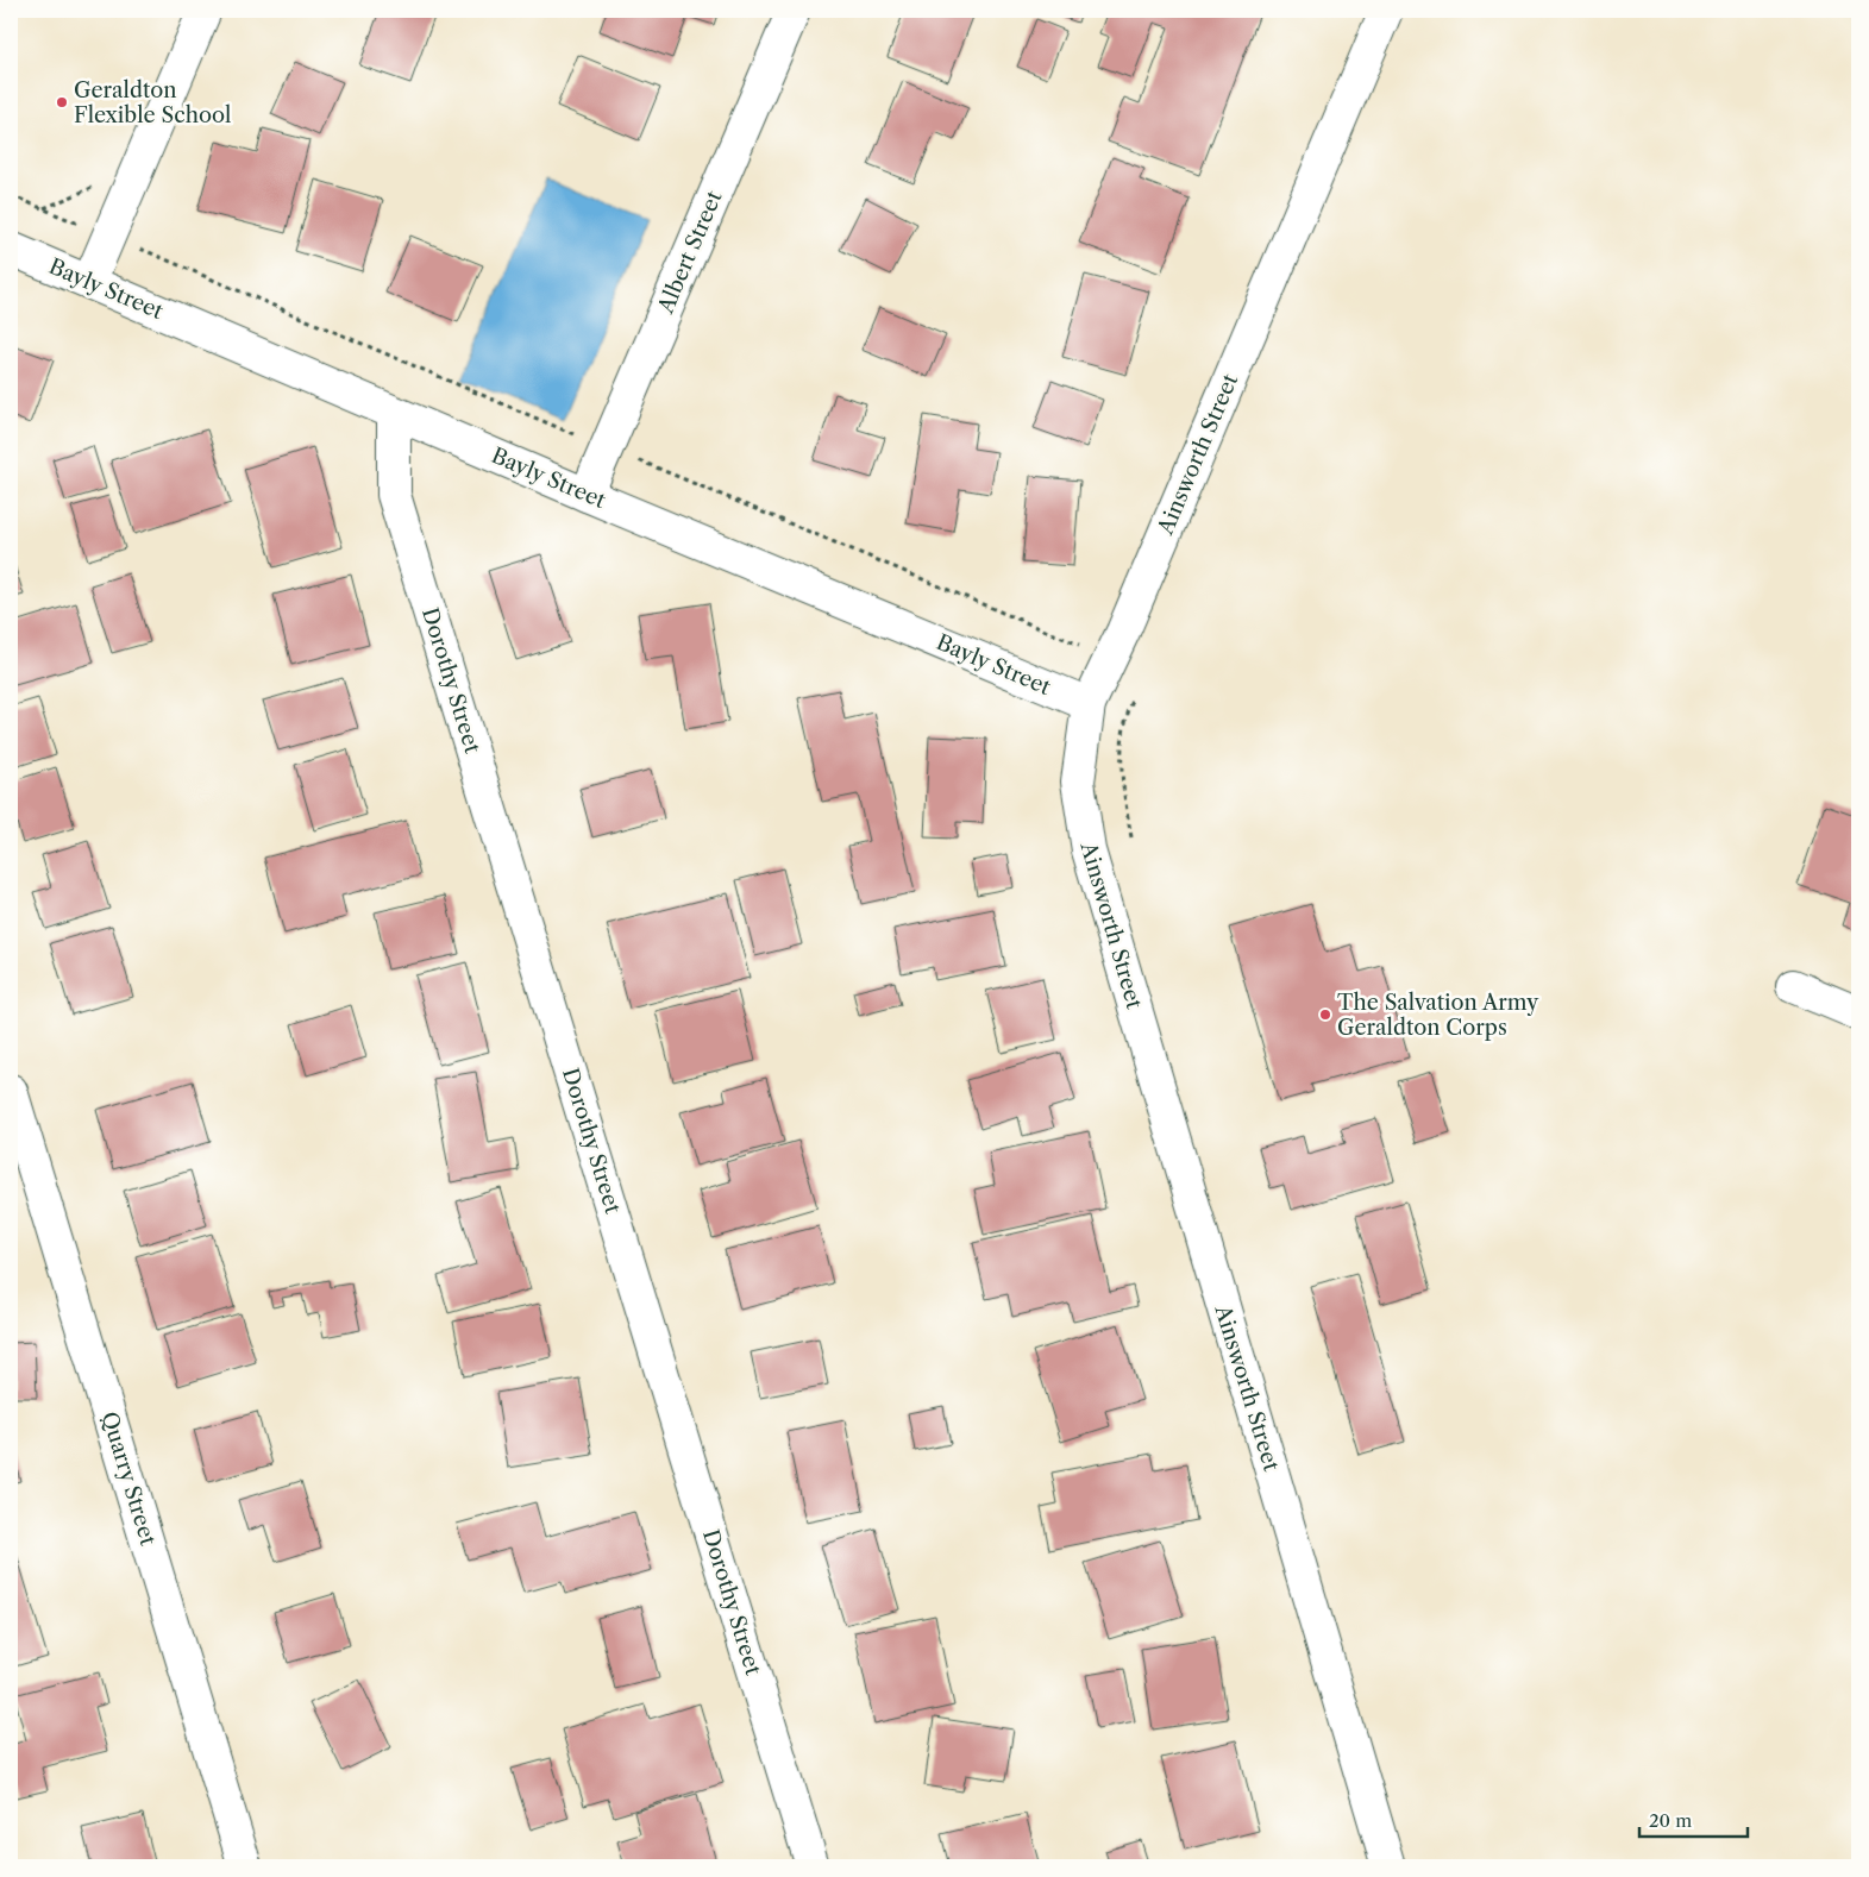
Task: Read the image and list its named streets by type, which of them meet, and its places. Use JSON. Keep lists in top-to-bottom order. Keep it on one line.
{"streets":{"street":["Albert Street","Bayly Street","Ainsworth Street","Dorothy Street","Quarry Street"]},"crossings":[["Albert Street","Bayly Street"],["Bayly Street","Ainsworth Street"],["Bayly Street","Dorothy Street"]],"places":["Geraldton Flexible School","The Salvation Army Geraldton Corps"],"scale_bar":"20 m"}
